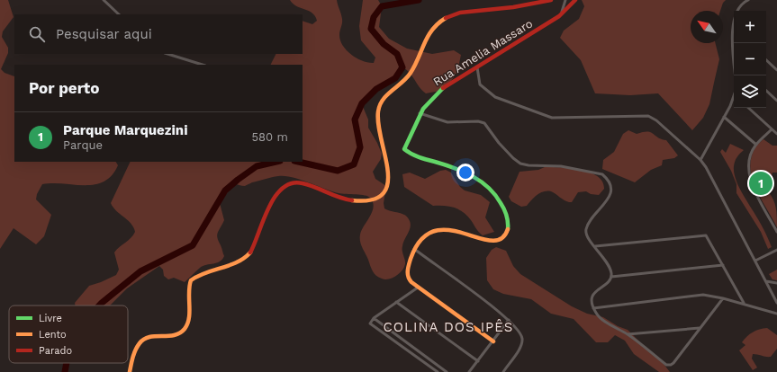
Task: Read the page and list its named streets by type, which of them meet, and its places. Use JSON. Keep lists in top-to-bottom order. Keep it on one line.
{"streets":{"street":["Rua Amelia Massaro"]},"districts":["COLINA DOS IPÊS"],"legend":["Livre","Lento","Parado"],"north":"top left","page":{"map_buttons":["+","−"],"search":"Pesquisar aqui","heading":"Por perto","list":[{"mark":"1","name":"Parque Marquezini","note":"Parque","value":"580 m"}],"pins":"1"}}
